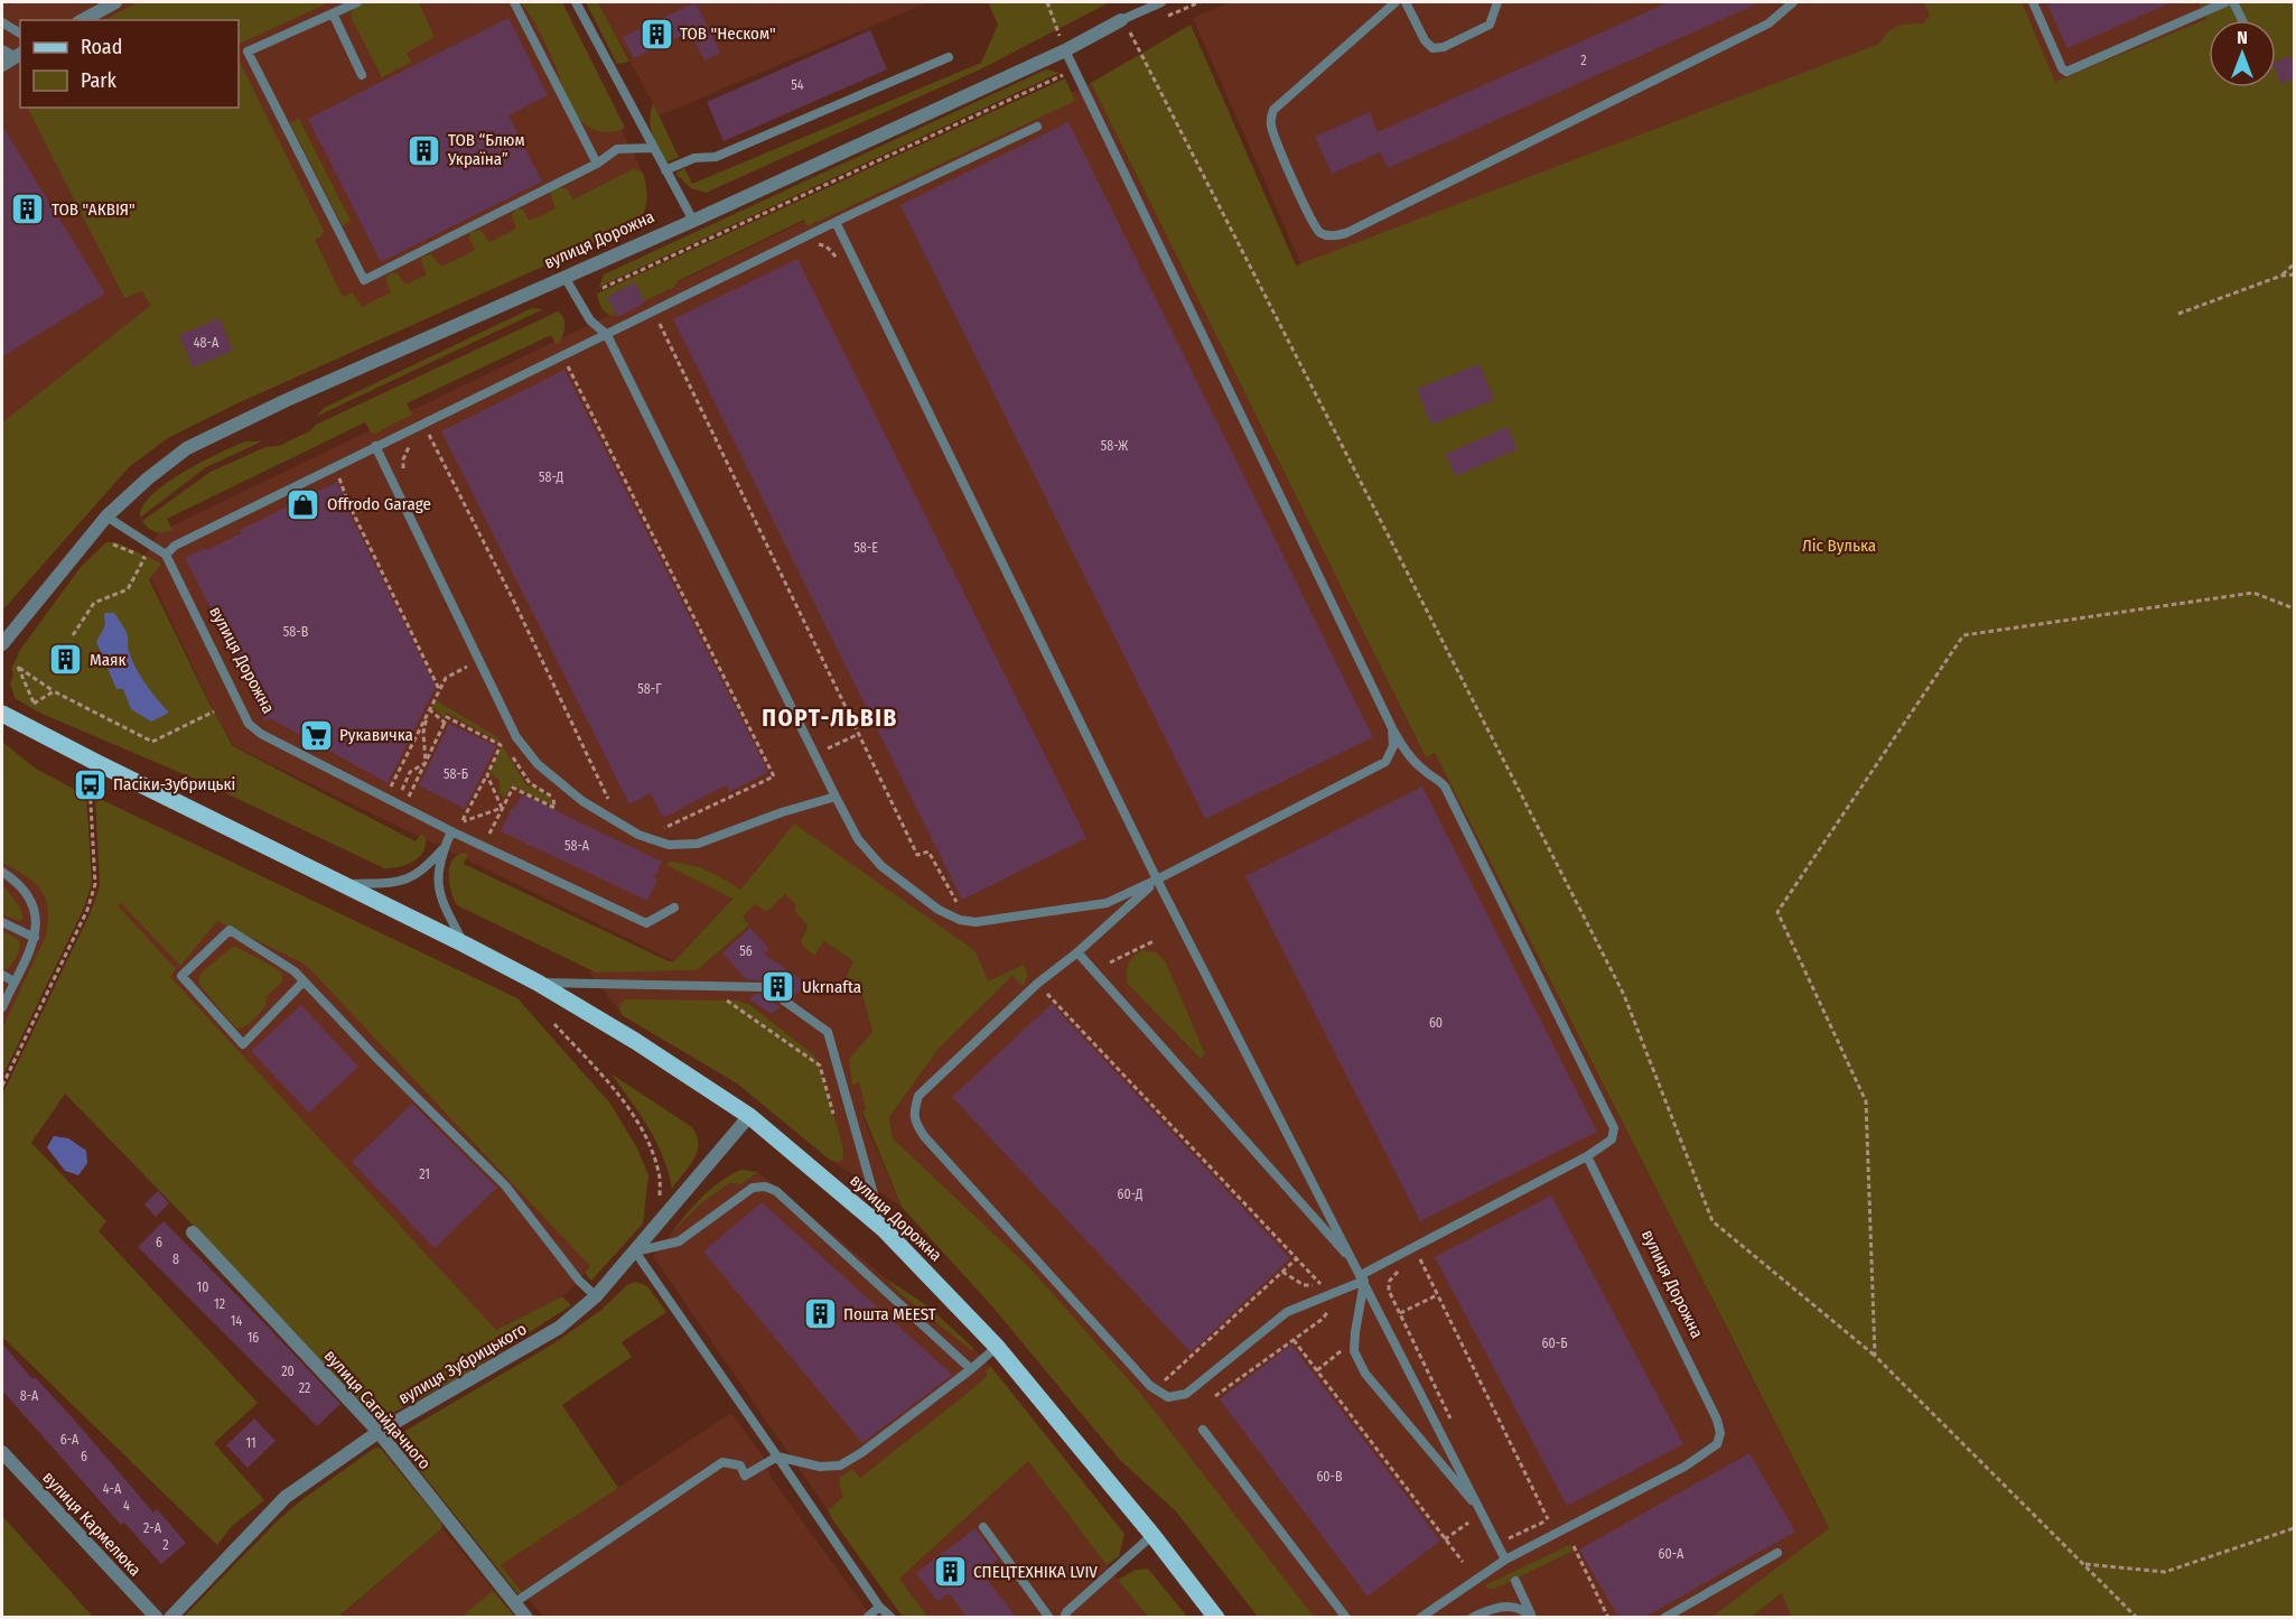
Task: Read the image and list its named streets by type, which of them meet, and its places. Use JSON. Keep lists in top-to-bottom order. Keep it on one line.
{"streets":{"main road":["вулиця Дорожна"],"street":["вулиця Зубрицького","вулиця Сагайдачного","вулиця Кармелюка"]},"crossings":[["вулиця Дорожна","вулиця Зубрицького"],["вулиця Зубрицького","вулиця Сагайдачного"]],"districts":["ПОРТ-ЛЬВІВ"],"parks":["Ліс Вулька"],"places":{"building":["ТОВ \"Неском\"","ТОВ “Блюм Україна”","ТОВ \"АКВІЯ\"","Маяк","Ukrnafta","Пошта MEEST","СПЕЦТЕХНІКА LVIV"],"shop":["Offrodo Garage"],"supermarket":["Рукавичка"],"bus stop":["Пасіки-Зубрицькі"]},"house_numbers":["2","54","48-А","58-Ж","58-Д","58-Е","58-В","58-Г","58-Б","58-А","56","60","21","60-Д","6","8","10","12","14","16","60-Б","20","22","8-А","6-А","11","6","60-В","4-А","4","2-А","2","60-А"],"legend":["Road","Park"],"north":"top"}
